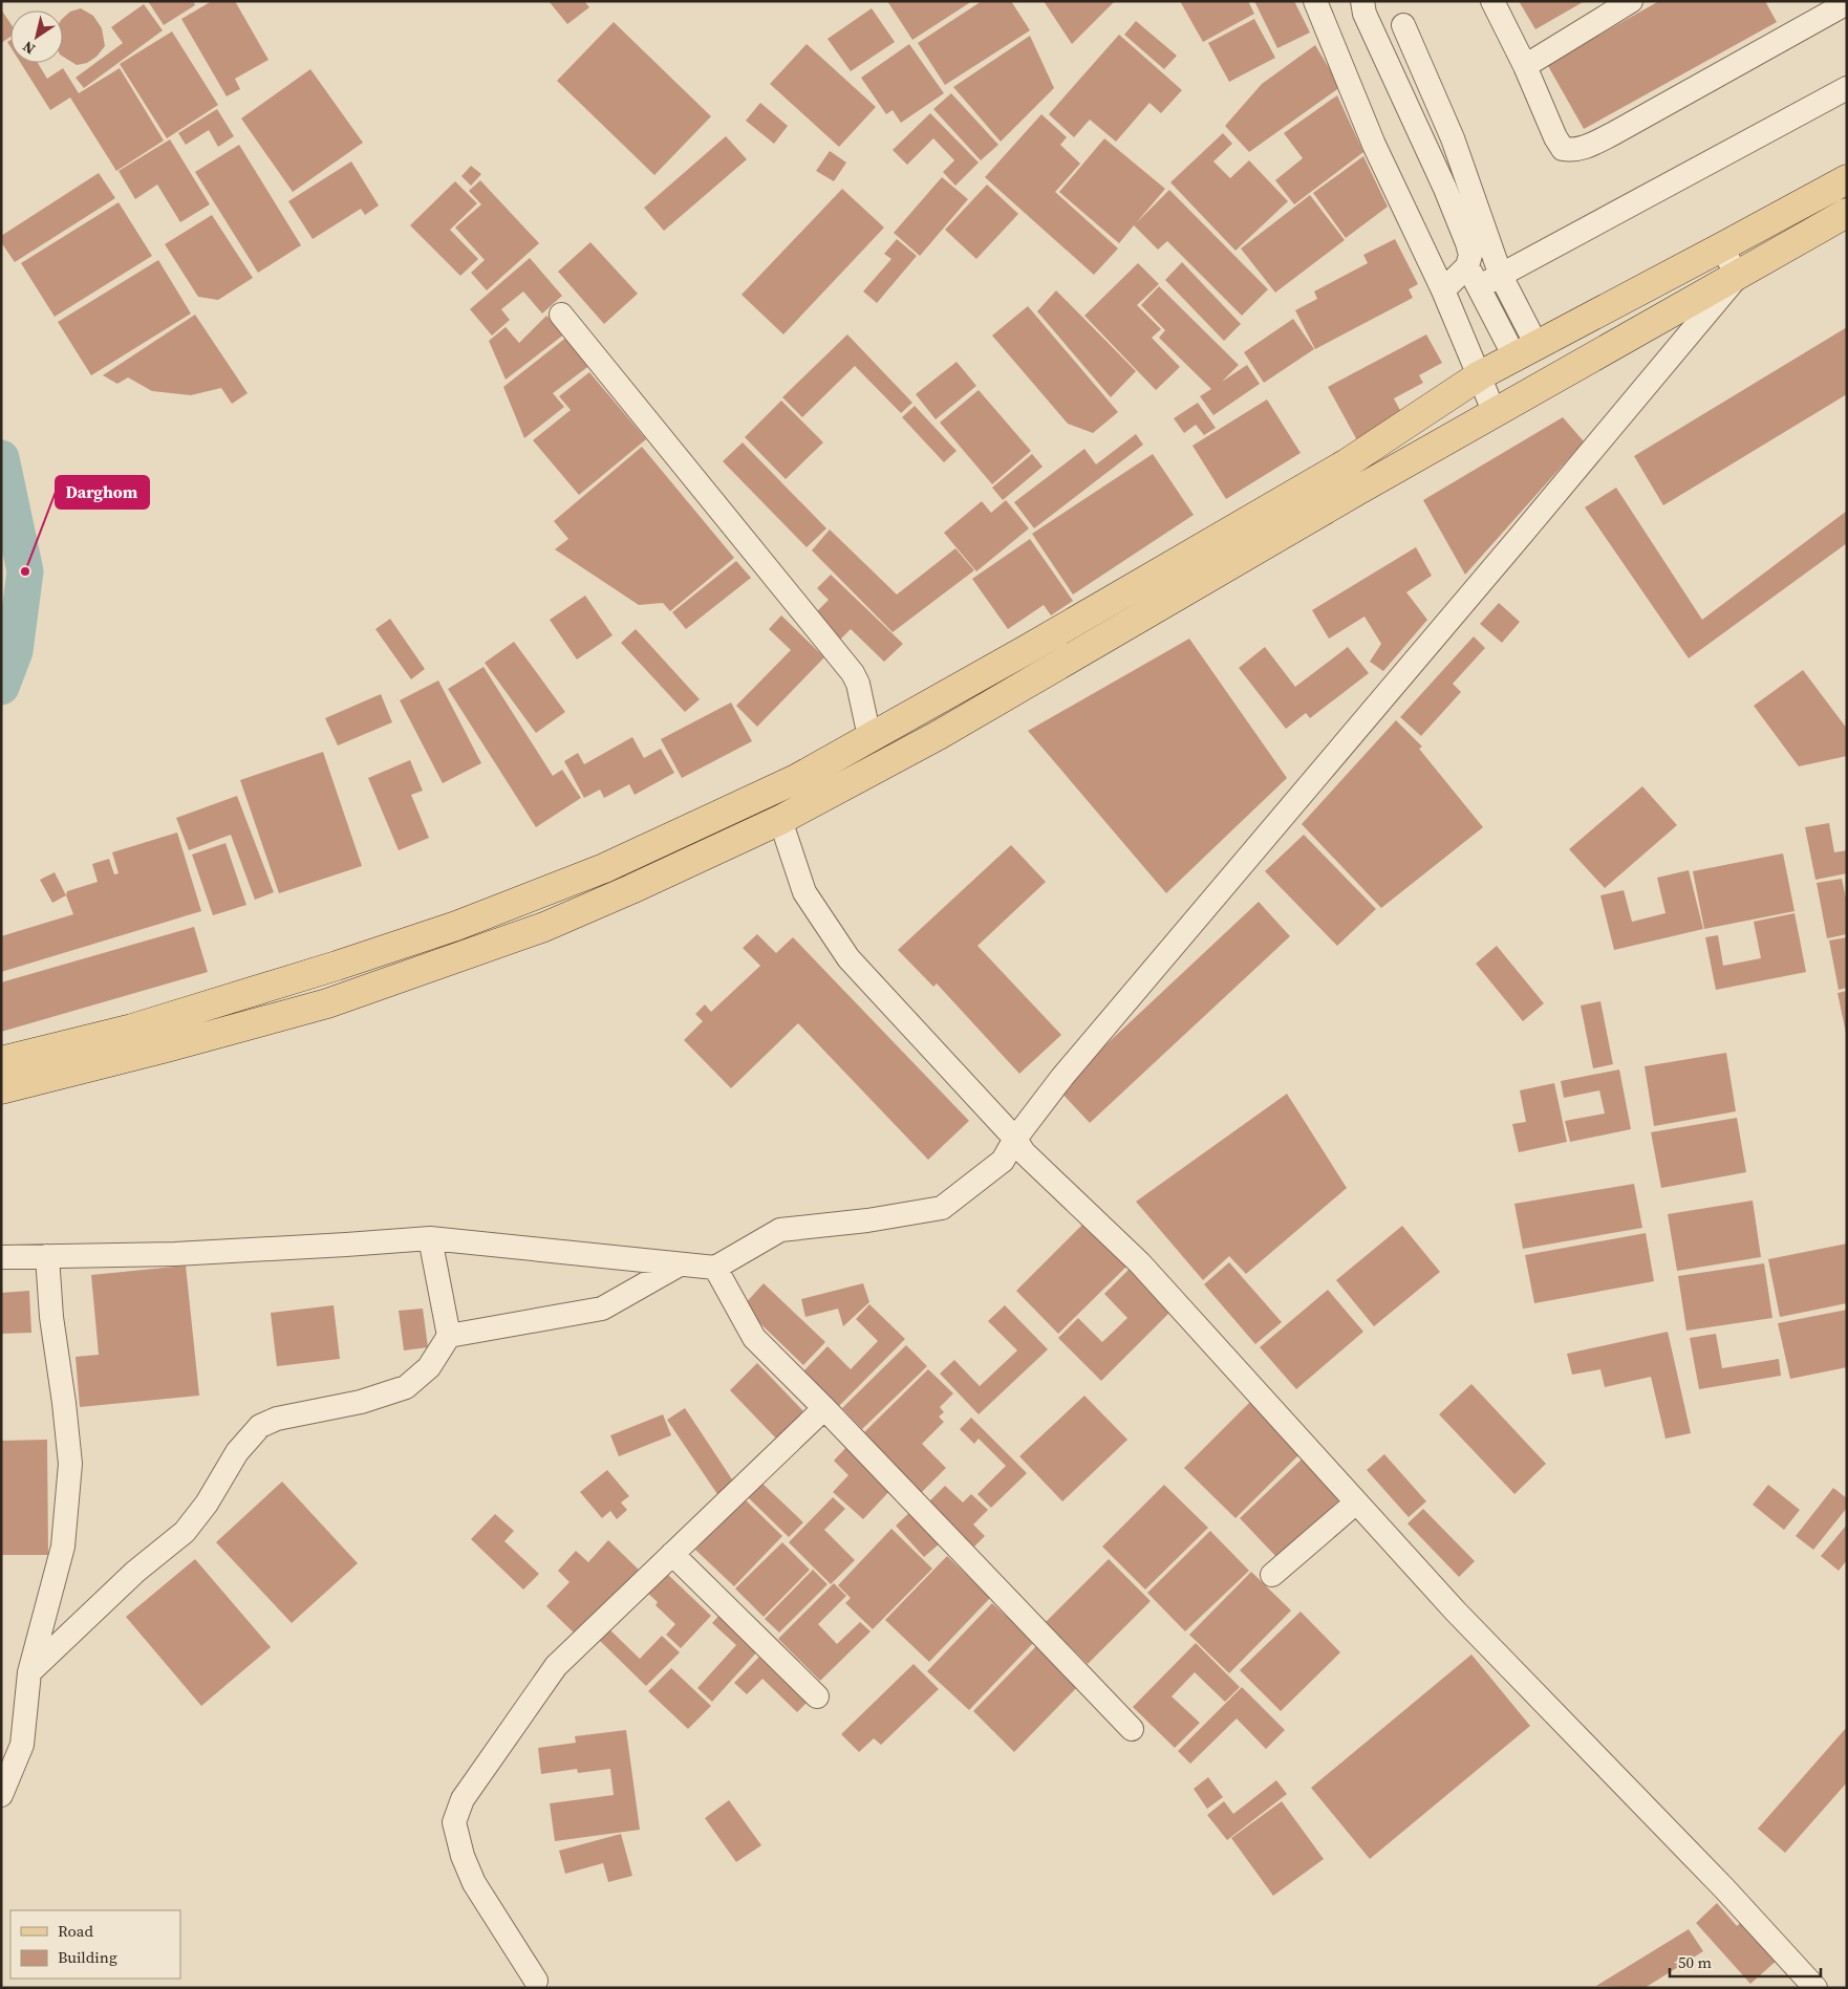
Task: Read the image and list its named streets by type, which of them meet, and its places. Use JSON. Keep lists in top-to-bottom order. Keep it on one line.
{"places":["Darghоm"],"legend":["Road","Building"],"scale_bar":"50 m","north":"bottom left"}
